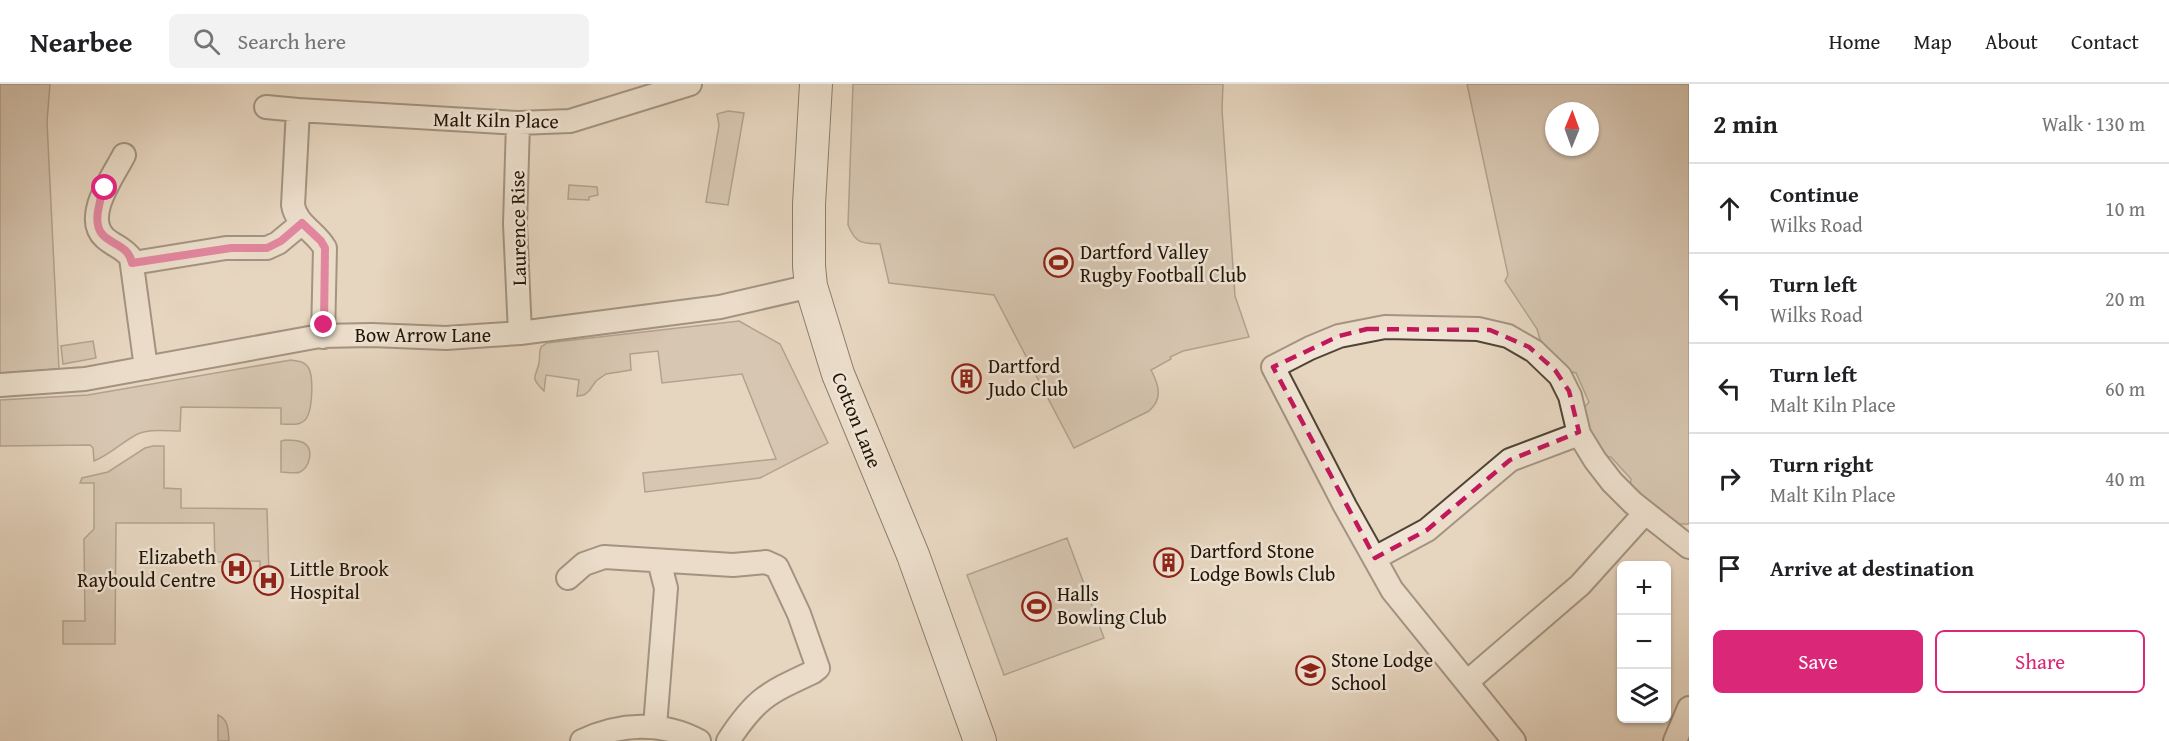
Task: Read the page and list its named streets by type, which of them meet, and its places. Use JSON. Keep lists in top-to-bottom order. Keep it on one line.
{"streets":{"main road":["Cotton Lane"],"street":["Malt Kiln Place","Laurence Rise","Bow Arrow Lane"]},"crossings":[["Malt Kiln Place","Laurence Rise"],["Laurence Rise","Bow Arrow Lane"],["Bow Arrow Lane","Cotton Lane"]],"places":{"sports":["Dartford Valley Rugby Football Club","Halls Bowling Club"],"building":["Dartford Judo Club","Dartford Stone Lodge Bowls Club"],"hospital":["Elizabeth Raybould Centre","Little Brook Hospital"],"school or university":["Stone Lodge School"]},"north":"top","page":{"header":"Nearbee","search":"Search here","nav":["Home","Map","About","Contact"],"heading":["2 min","Walk · 130 m"],"list":[["Continue","Wilks Road","10 m"],["Turn left","Wilks Road","20 m"],["Turn left","Malt Kiln Place","60 m"],["Turn right","Malt Kiln Place","40 m"],"Arrive at destination"],"map_buttons":["+","−"],"buttons":["Save","Share"]}}
